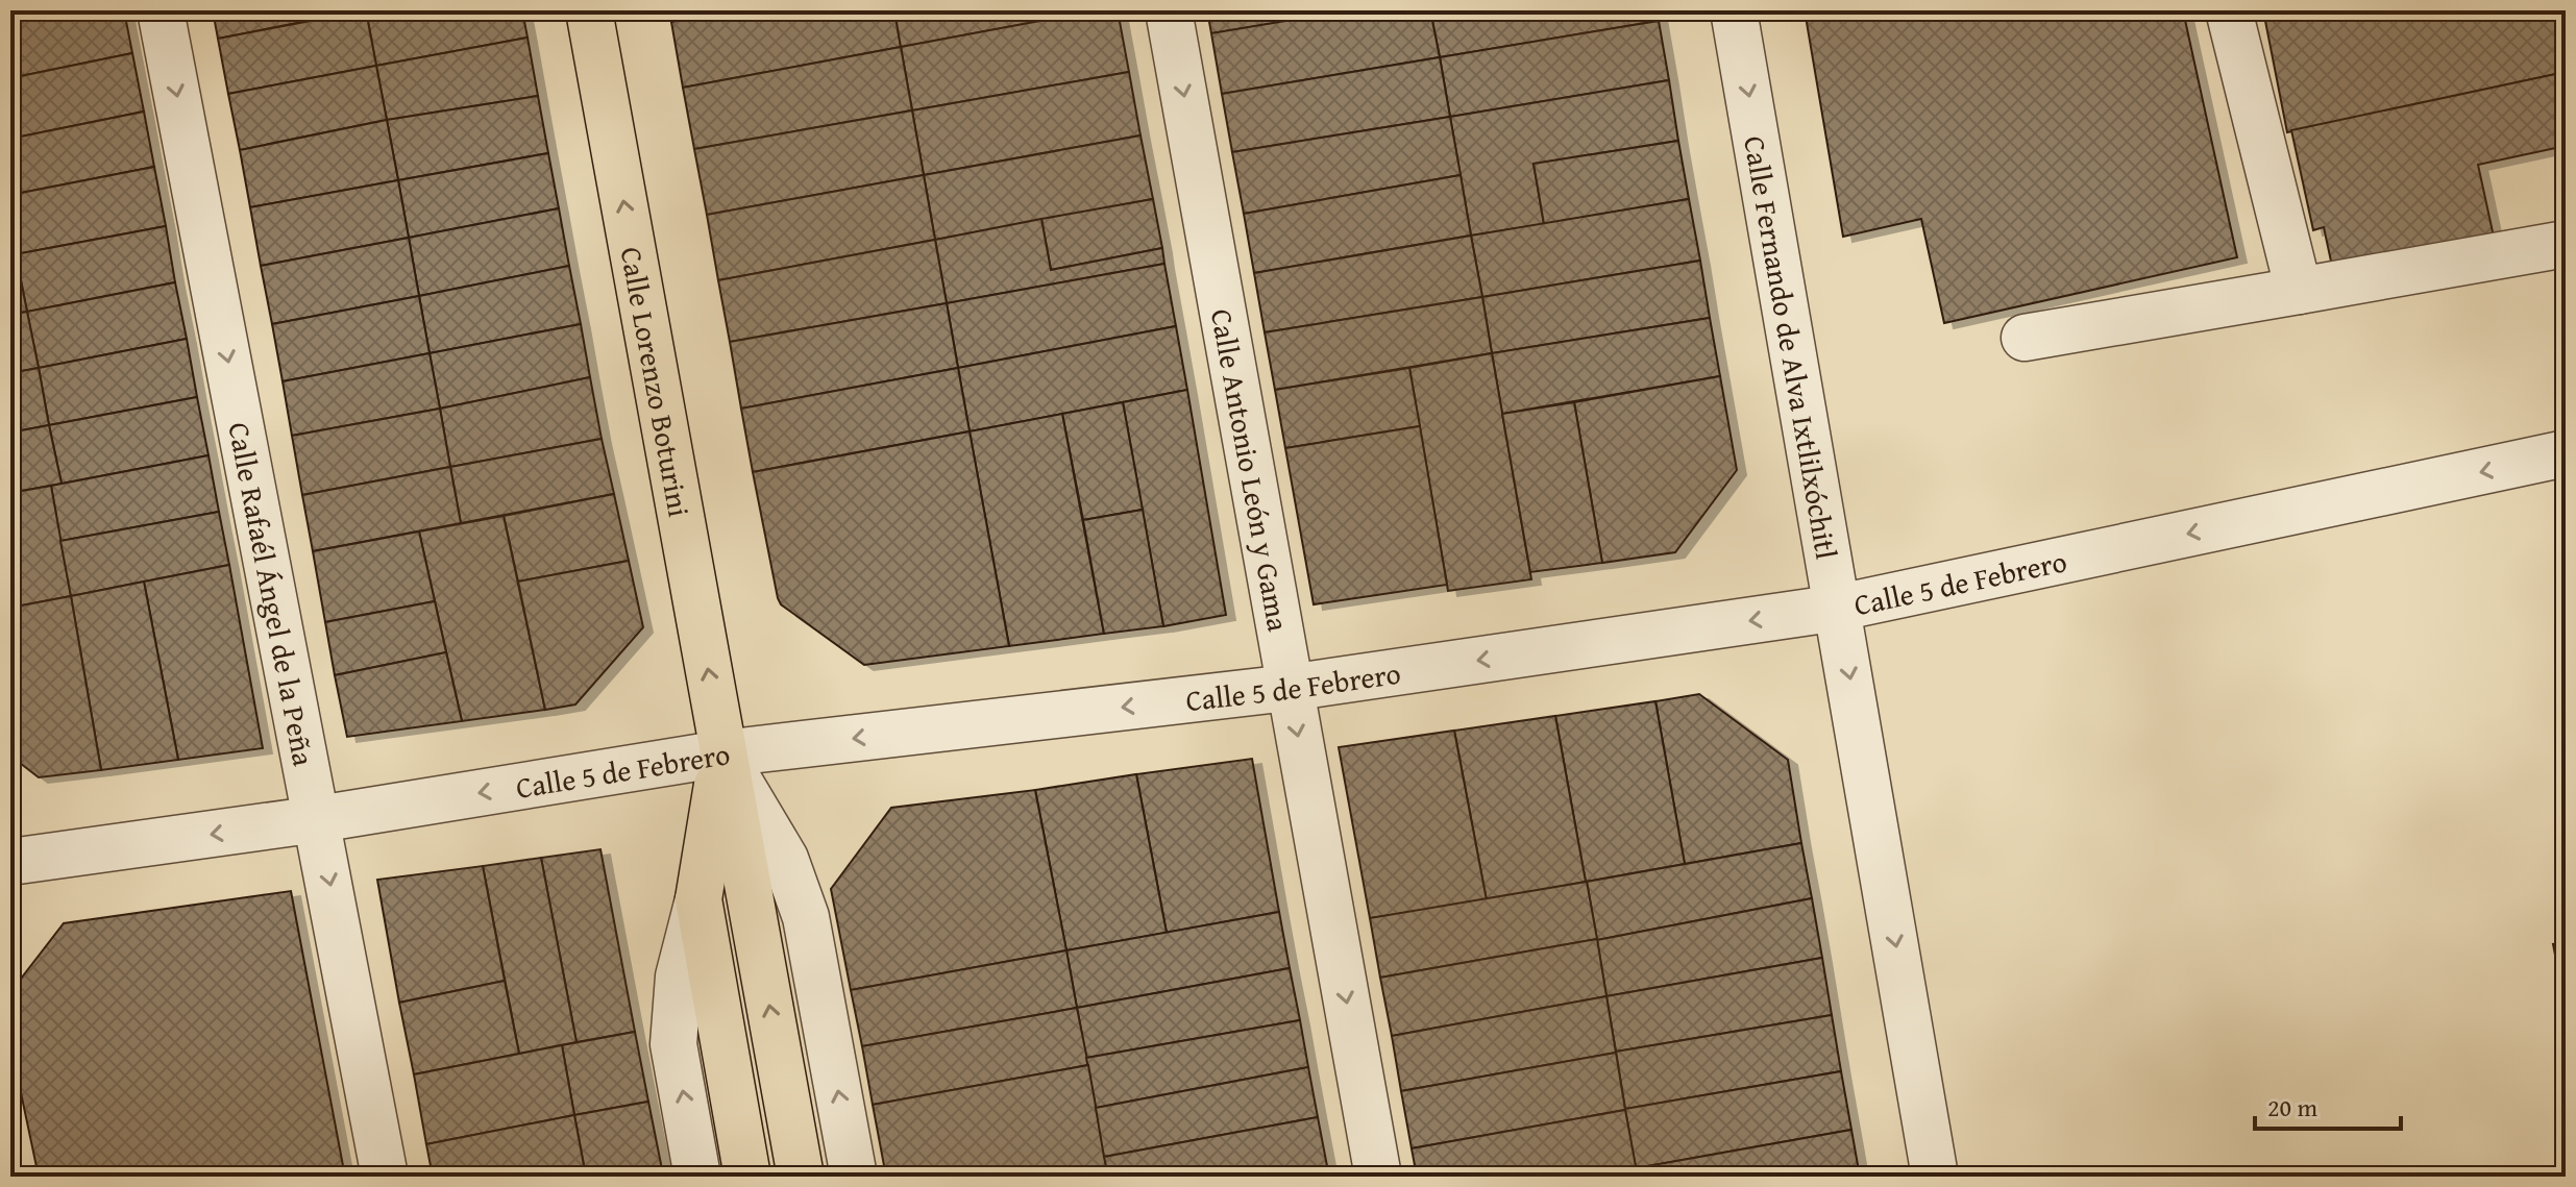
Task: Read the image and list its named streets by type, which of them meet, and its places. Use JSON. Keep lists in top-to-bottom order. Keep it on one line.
{"streets":{"main road":["Calle Lorenzo Boturini"],"street":["Calle Fernando de Alva Ixtlilxóchitl","Calle Antonio León y Gama","Calle 5 de Febrero","Calle Rafaél Ángel de la Peña"]},"crossings":[["Calle Fernando de Alva Ixtlilxóchitl","Calle 5 de Febrero"],["Calle Lorenzo Boturini","Calle 5 de Febrero"],["Calle Antonio León y Gama","Calle 5 de Febrero"],["Calle 5 de Febrero","Calle Rafaél Ángel de la Peña"]],"one_way":["Calle Fernando de Alva Ixtlilxóchitl","Calle Lorenzo Boturini","Calle Antonio León y Gama","Calle 5 de Febrero","Calle Rafaél Ángel de la Peña"],"scale_bar":"20 m"}
